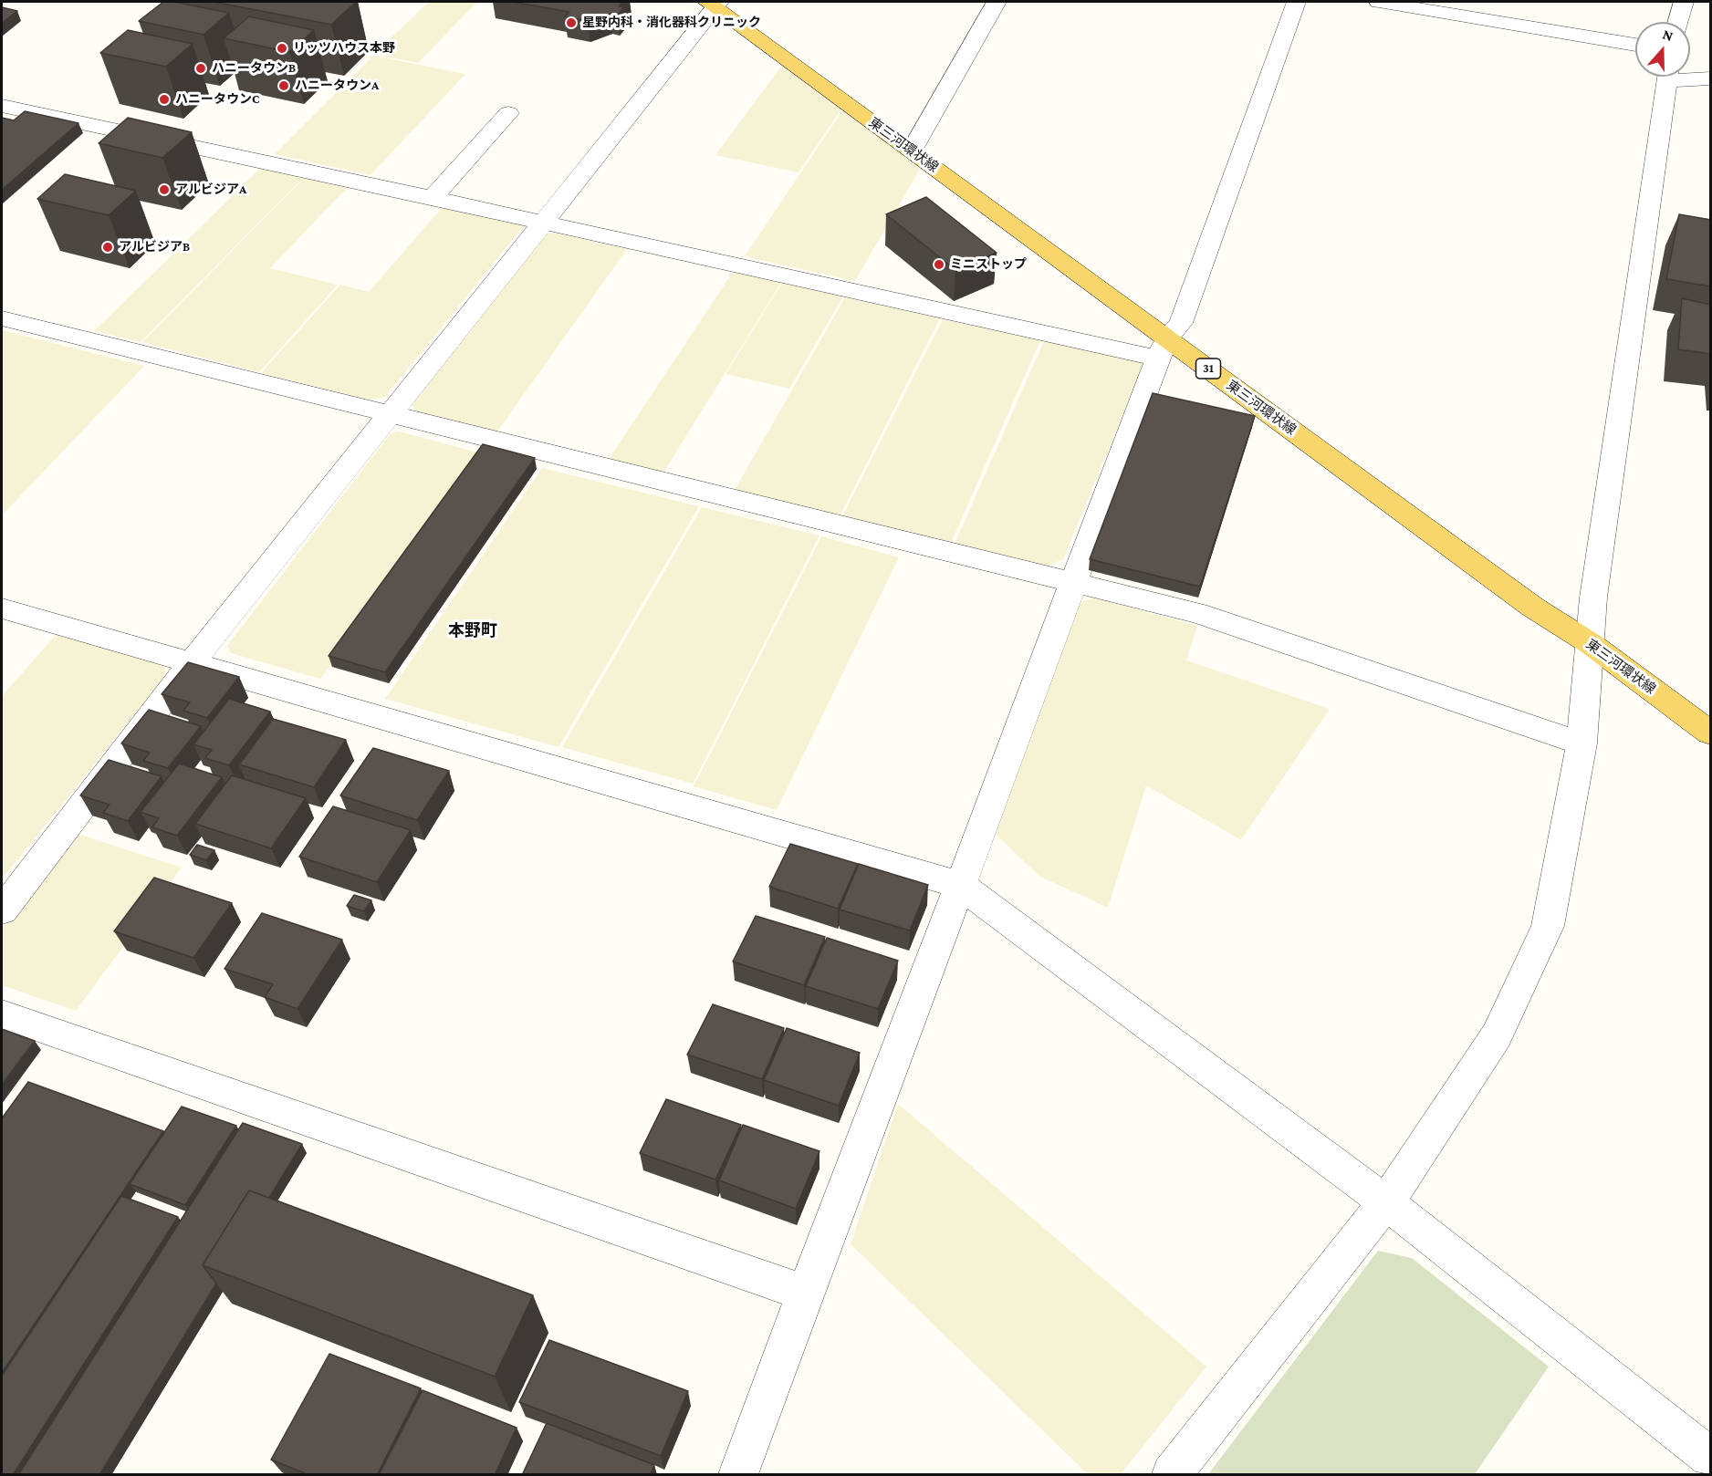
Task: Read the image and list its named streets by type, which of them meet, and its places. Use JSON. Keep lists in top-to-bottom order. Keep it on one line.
{"streets":{"main road":["東三河環状線","31"]},"districts":["本野町"],"places":["星野内科・消化器科クリニック","リッツハウス本野","ハニータウンB","ハニータウンA","ハニータウンC","アルビジアA","アルビジアB","ミニストップ"],"north":"top"}
